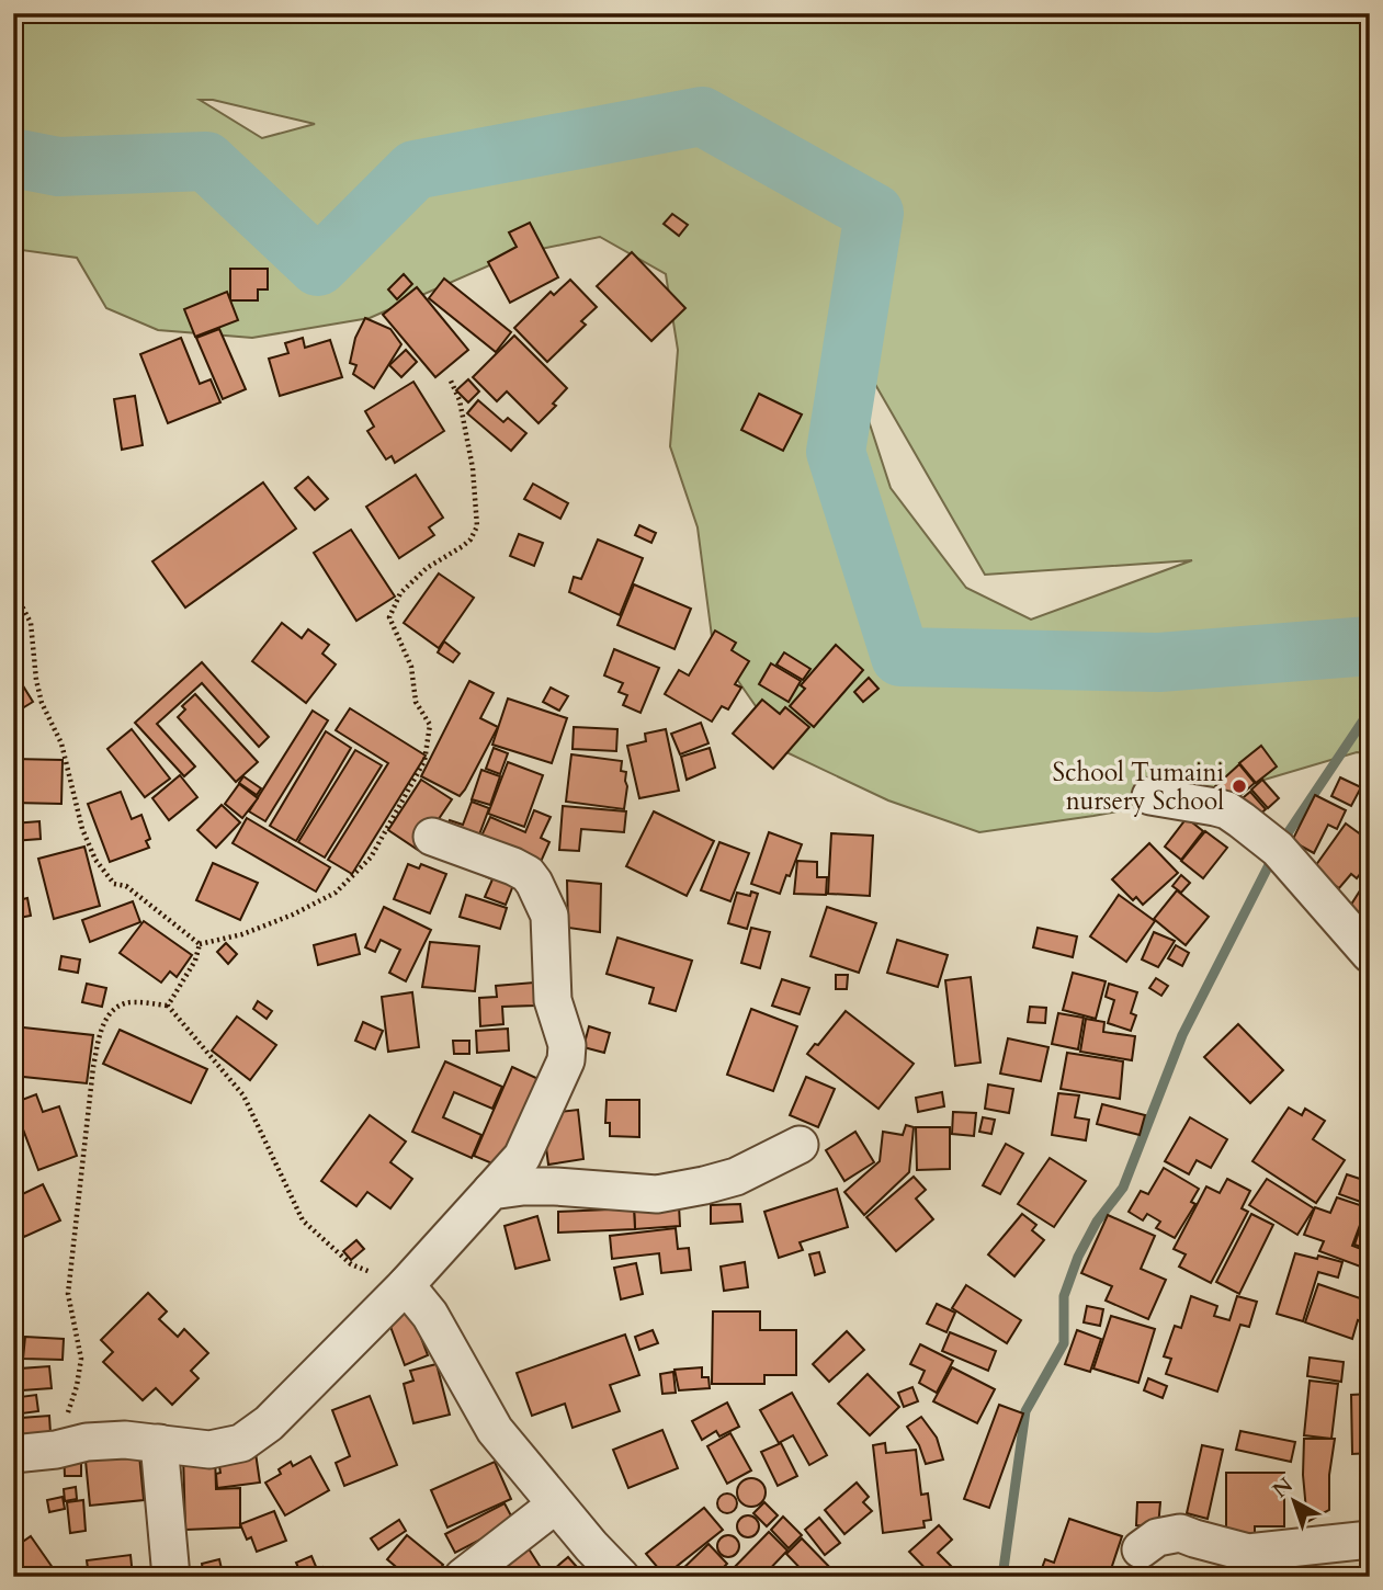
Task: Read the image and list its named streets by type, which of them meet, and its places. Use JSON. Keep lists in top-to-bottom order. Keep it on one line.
{"places":["School Tumaini nursery School"],"north":"top left"}
